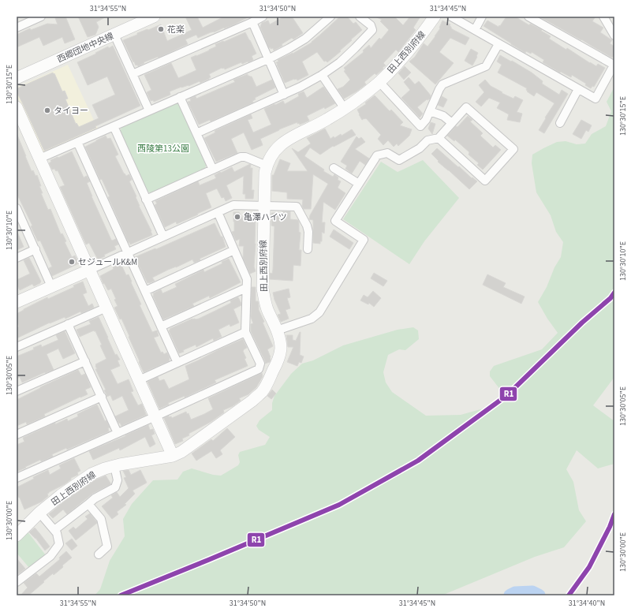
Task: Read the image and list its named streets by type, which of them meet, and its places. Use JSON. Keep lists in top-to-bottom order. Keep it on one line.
{"streets":{"street":["西郷団地中央線","田上西別府線"]},"parks":["西陵第13公園"],"places":["花楽","タイヨー","亀澤ハイツ","セジュールK&M"],"lines":["transit line R1"],"coordinates":["31°34'55\"N","31°34'50\"N","31°34'45\"N","130°30'15\"E","130°30'10\"E","130°30'05\"E","130°30'00\"E","31°34'40\"N"]}
